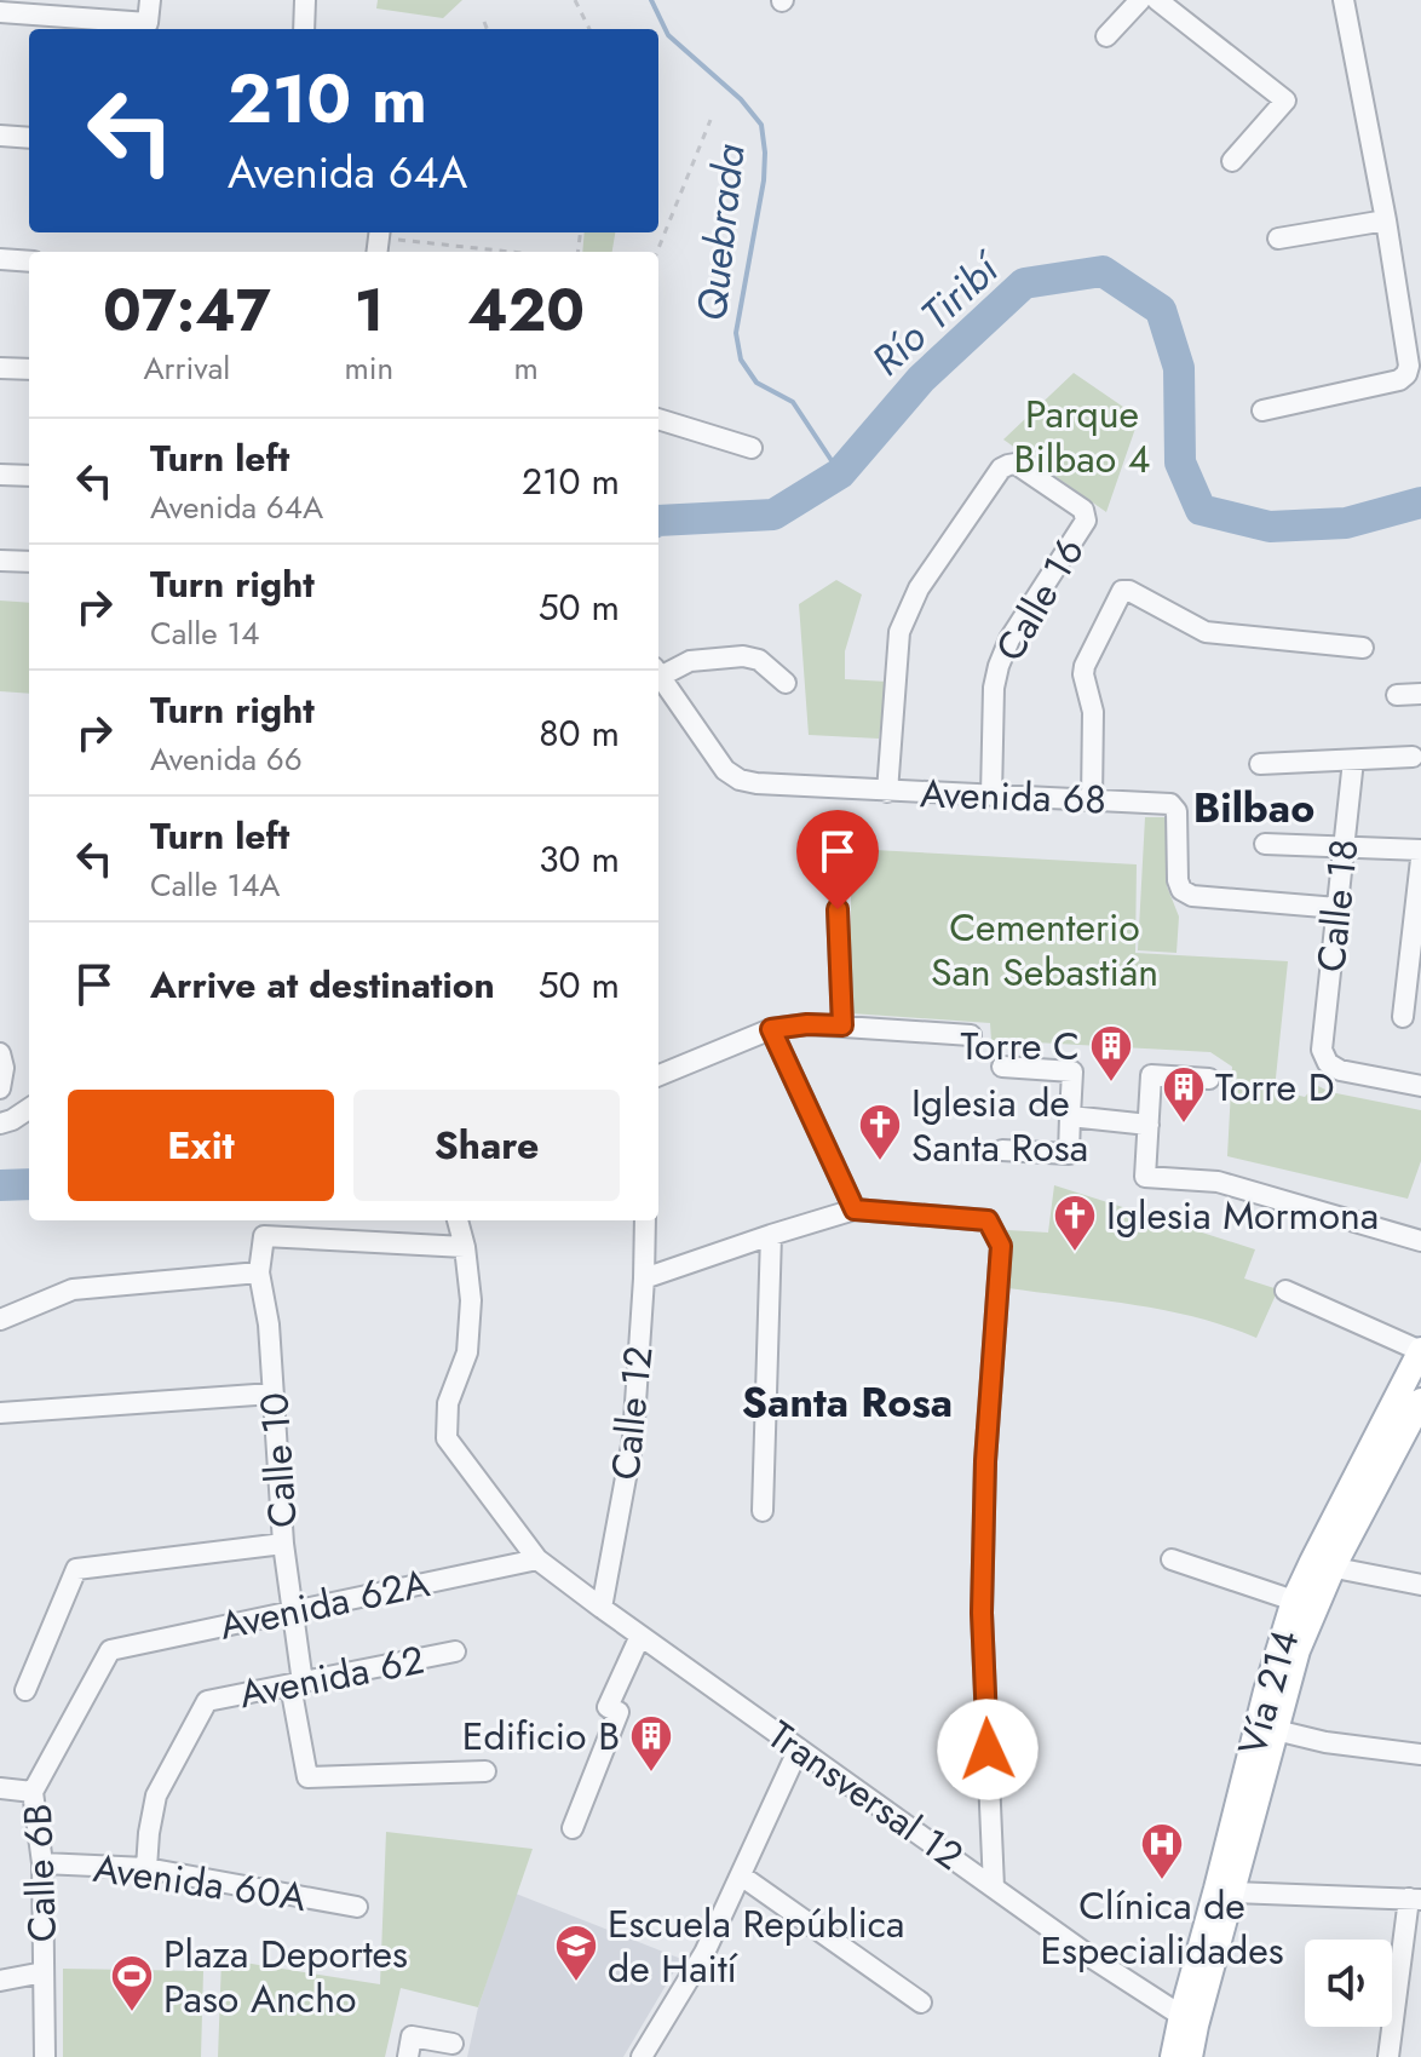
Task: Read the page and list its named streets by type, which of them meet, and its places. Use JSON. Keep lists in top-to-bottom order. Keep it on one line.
{"streets":{"main road":["Vía 214"],"street":["Calle 16","Avenida 68","Calle 18","Calle 12","Calle 10","Avenida 62A","Avenida 62","Transversal 12","Calle 6B","Avenida 60A"]},"crossings":[["Calle 16","Avenida 68"],["Avenida 68","Calle 18"],["Calle 12","Transversal 12"],["Calle 10","Avenida 62A"],["Calle 10","Avenida 62"],["Calle 10","Transversal 12"],["Avenida 62A","Transversal 12"],["Avenida 62A","Calle 6B"],["Avenida 62","Avenida 60A"],["Vía 214","Transversal 12"],["Calle 6B","Avenida 60A"]],"districts":["Bilbao","Santa Rosa"],"water":["Quebrada","Río Tiribí"],"parks":["Parque Bilbao 4","Cementerio San Sebastián"],"places":{"building":["Torre C","Torre D","Edificio B"],"church":["Iglesia de Santa Rosa","Iglesia Mormona"],"hospital":["Clínica de Especialidades"],"school or university":["Escuela República de Haití"],"sports":["Plaza Deportes Paso Ancho"]},"page":{"turn":["210 m","Avenida 64A"],"eta":["07:47","Arrival","1","min","420","m"],"list":[{"name":"Turn left","note":"Avenida 64A","value":"210 m"},{"name":"Turn right","note":"Calle 14","value":"50 m"},{"name":"Turn right","note":"Avenida 66","value":"80 m"},{"name":"Turn left","note":"Calle 14A","value":"30 m"},{"name":"Arrive at destination","value":"50 m"}],"buttons":["Exit","Share"]}}
